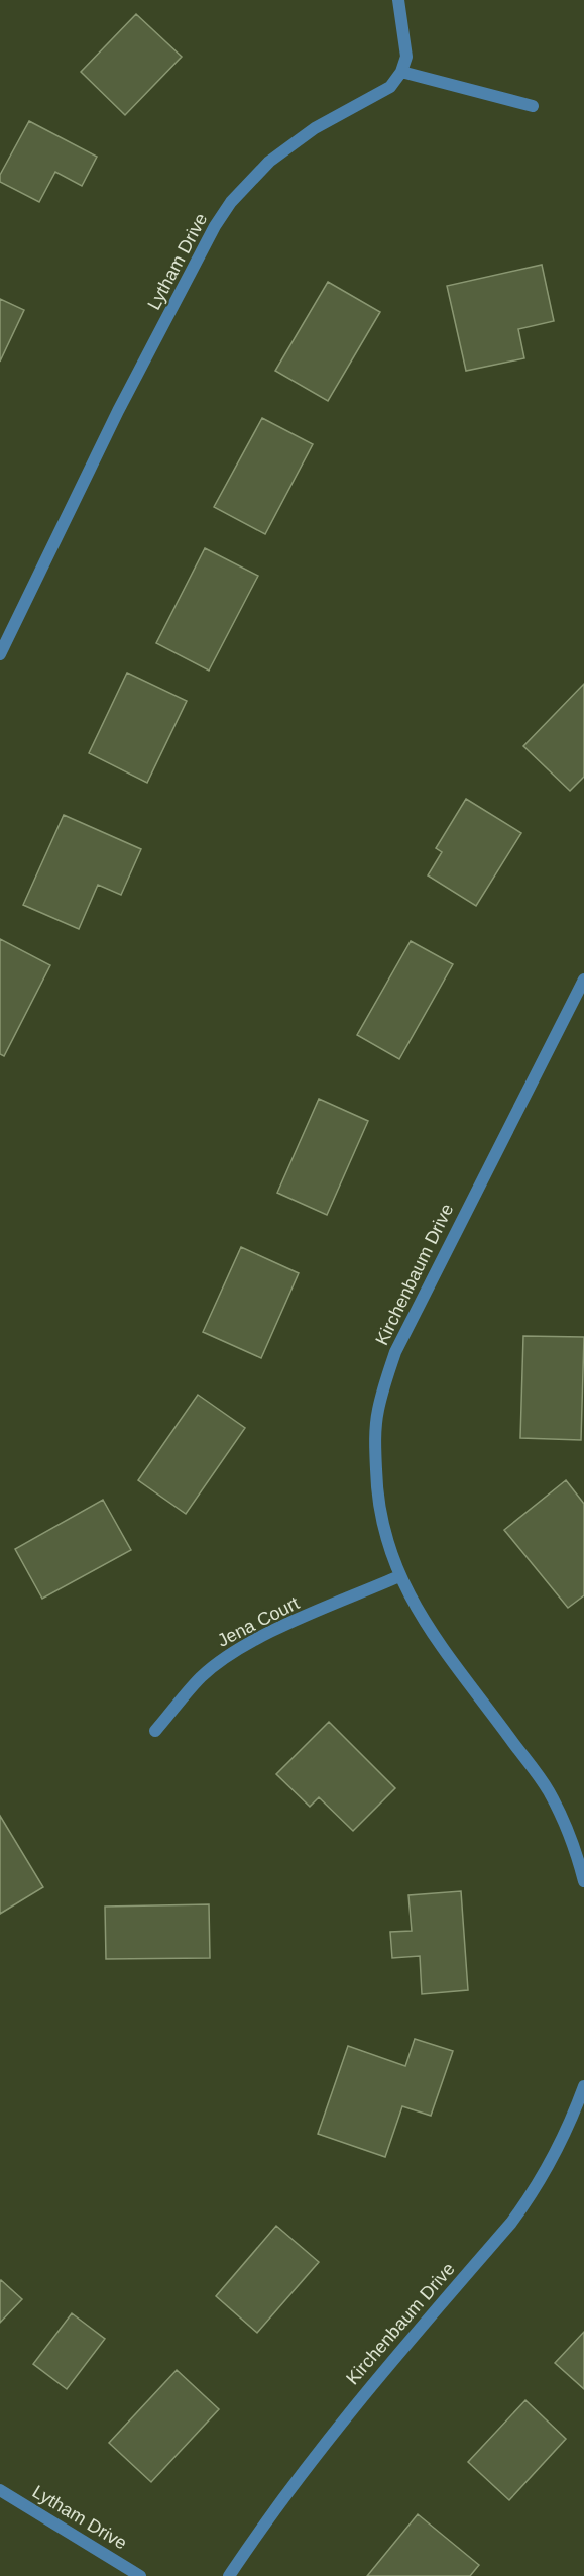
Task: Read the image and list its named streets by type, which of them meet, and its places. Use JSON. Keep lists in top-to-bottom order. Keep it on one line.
{"streets":{"street":["Lytham Drive","Kirchenbaum Drive","Jena Court"]},"crossings":[["Kirchenbaum Drive","Jena Court"]]}
